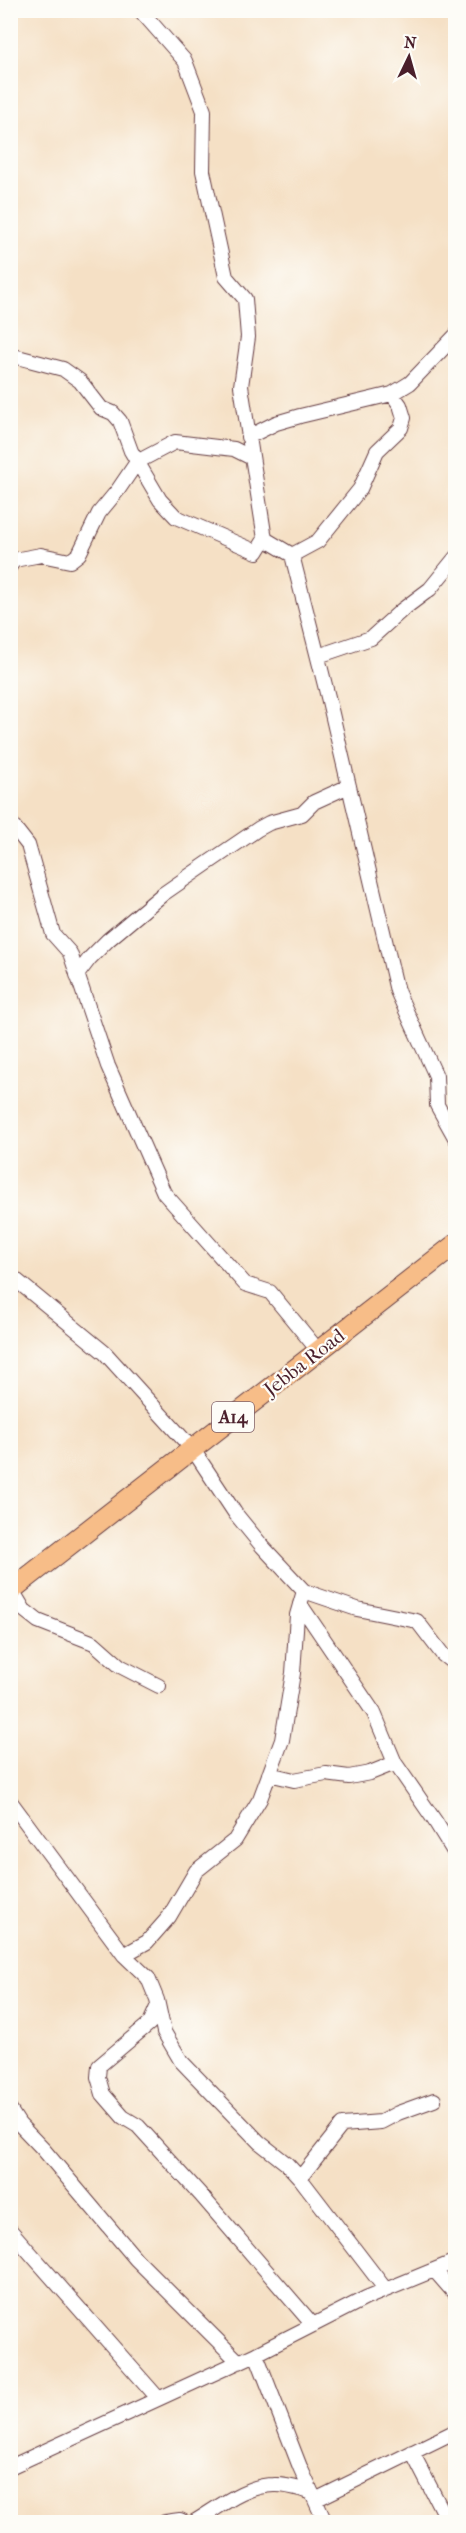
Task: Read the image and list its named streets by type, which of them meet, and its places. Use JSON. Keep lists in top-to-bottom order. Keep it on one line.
{"streets":{"highway":["Jebba Road","A14"]},"north":"top"}
